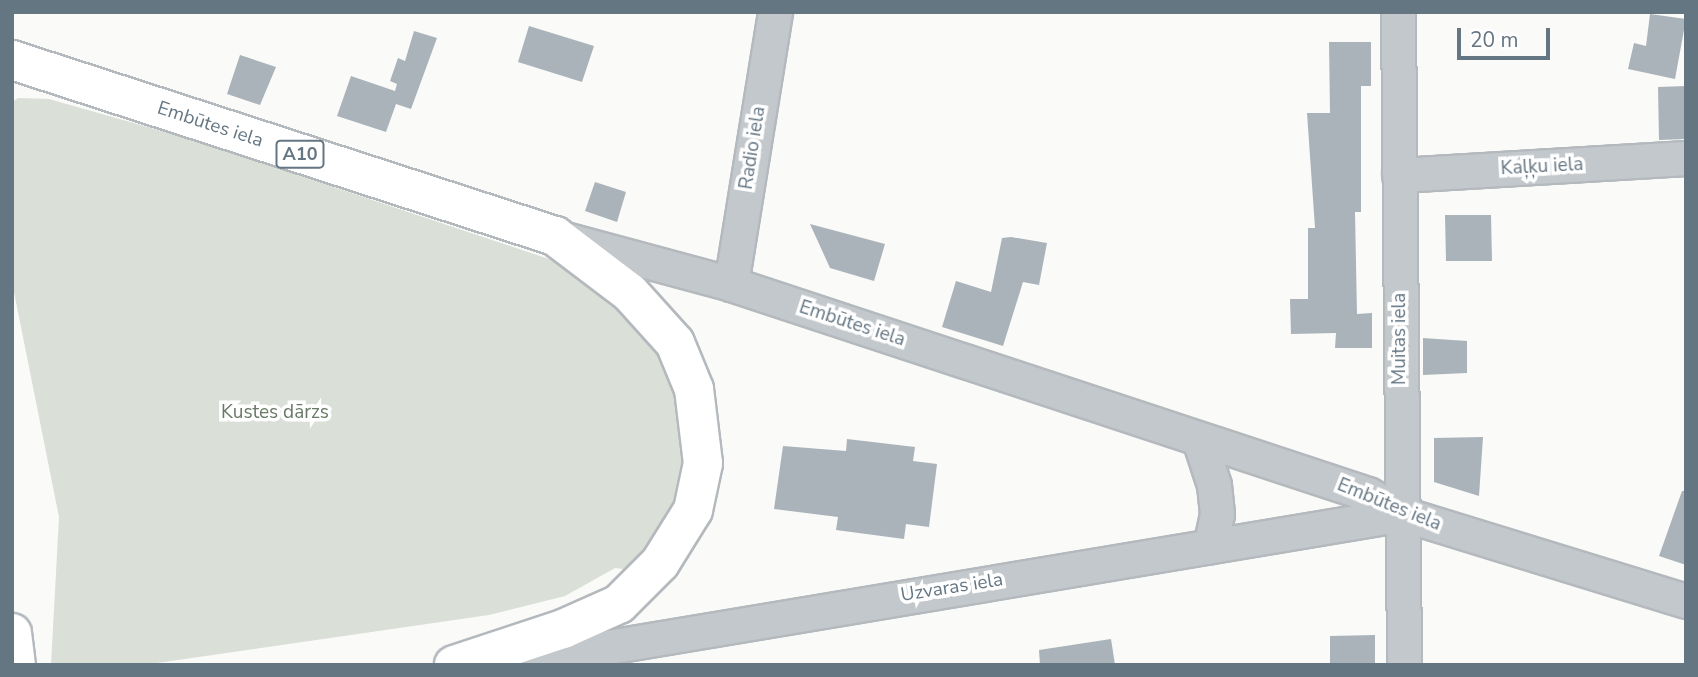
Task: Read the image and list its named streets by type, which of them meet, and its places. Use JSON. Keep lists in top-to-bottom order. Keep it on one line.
{"streets":{"highway":["Embūtes iela","A10"],"street":["Radio iela","Kaļķu iela","Muitas iela","Uzvaras iela"]},"crossings":[["Embūtes iela","Radio iela"],["Embūtes iela","A10"],["Embūtes iela","Muitas iela"],["Embūtes iela","Uzvaras iela"],["Kaļķu iela","Muitas iela"],["Muitas iela","Uzvaras iela"]],"parks":["Kustes dārzs"],"scale_bar":"20 m"}
